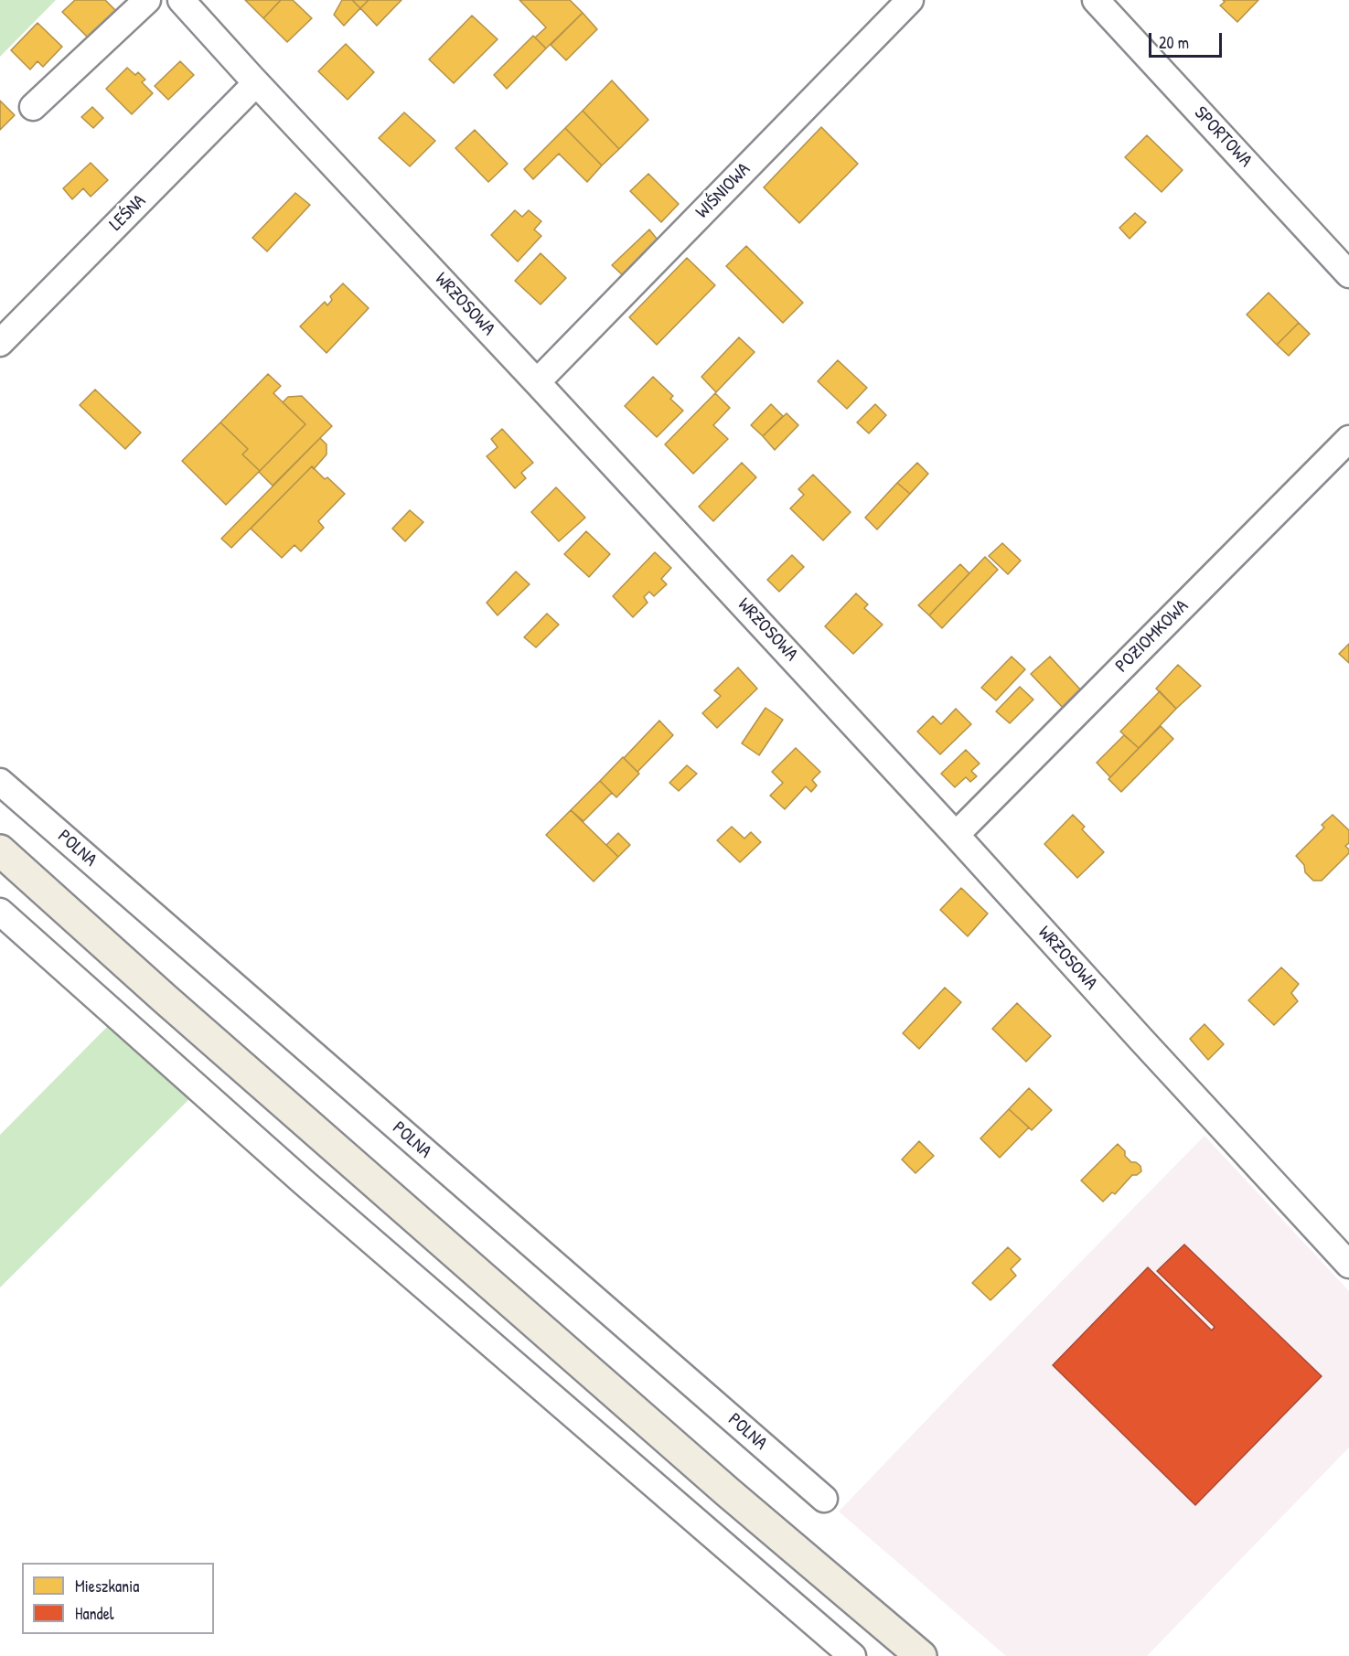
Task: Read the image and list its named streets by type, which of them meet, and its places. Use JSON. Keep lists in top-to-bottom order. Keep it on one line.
{"streets":{"street":["SPORTOWA","WIŚNIOWA","LEŚNA","WRZOSOWA","POZIOMKOWA","POLNA"]},"crossings":[["WIŚNIOWA","WRZOSOWA"],["LEŚNA","WRZOSOWA"],["WRZOSOWA","POZIOMKOWA"]],"legend":["Mieszkania","Handel"],"scale_bar":"20 m"}
